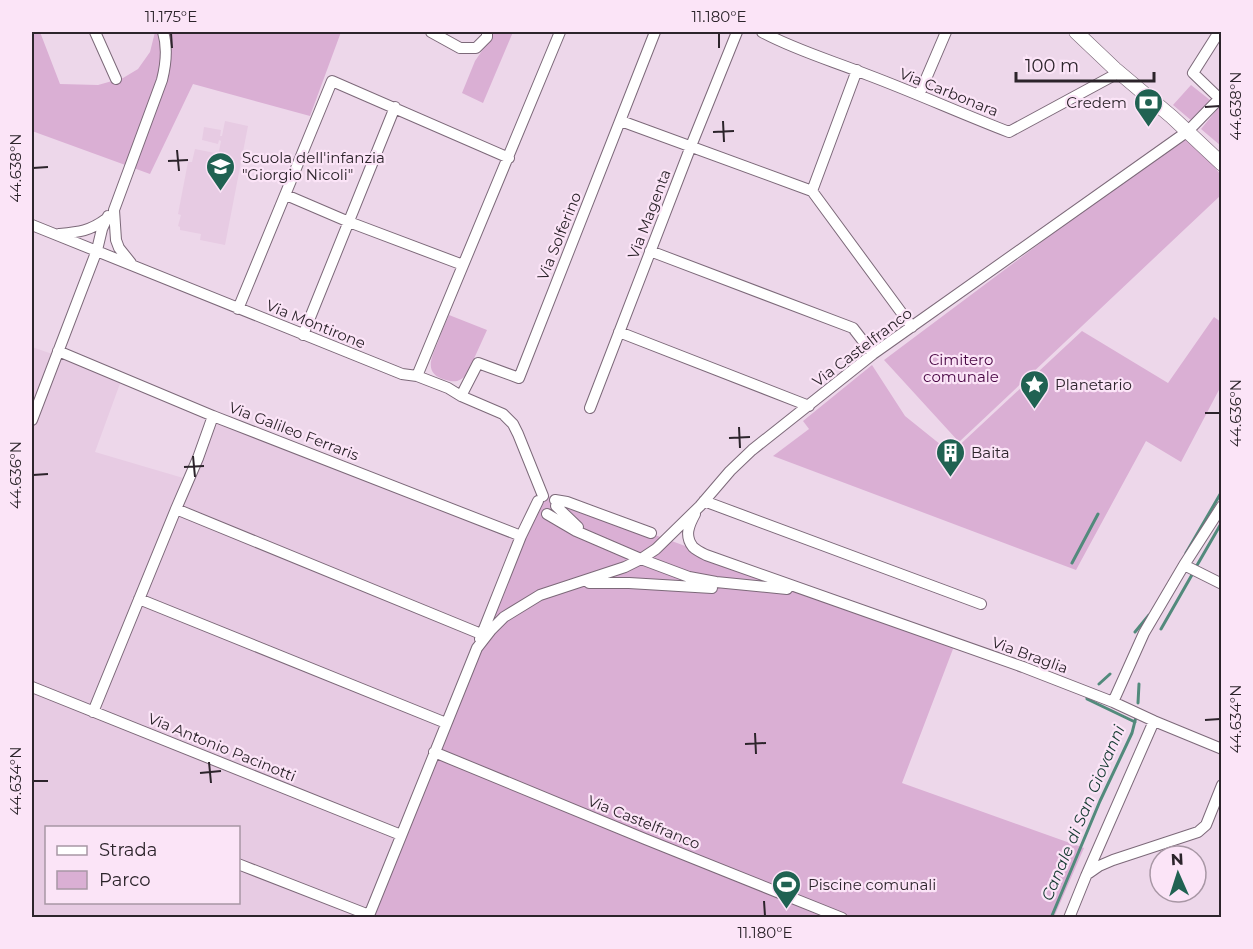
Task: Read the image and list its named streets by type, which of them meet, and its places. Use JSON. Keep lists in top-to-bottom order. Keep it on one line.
{"streets":{"street":["Via Carbonara","Via Magenta","Via Solferino","Via Montirone","Via Castelfranco","Via Galileo Ferraris","Via Braglia","Via Antonio Pacinotti"]},"crossings":[["Via Solferino","Via Montirone"],["Via Montirone","Via Castelfranco"],["Via Castelfranco","Via Galileo Ferraris"],["Via Castelfranco","Via Braglia"],["Via Castelfranco","Via Antonio Pacinotti"]],"water":["Canale di San Giovanni"],"parks":["Cimitero comunale"],"places":{"bank":["Credem"],"school or university":["Scuola dell'infanzia \"Giorgio Nicoli\""],"place":["Planetario"],"building":["Baita"],"sports":["Piscine comunali"]},"legend":["Strada","Parco"],"scale_bar":"100 m","north":"top","coordinates":["11.175°E","11.180°E","44.638°N","44.636°N","44.634°N"]}
